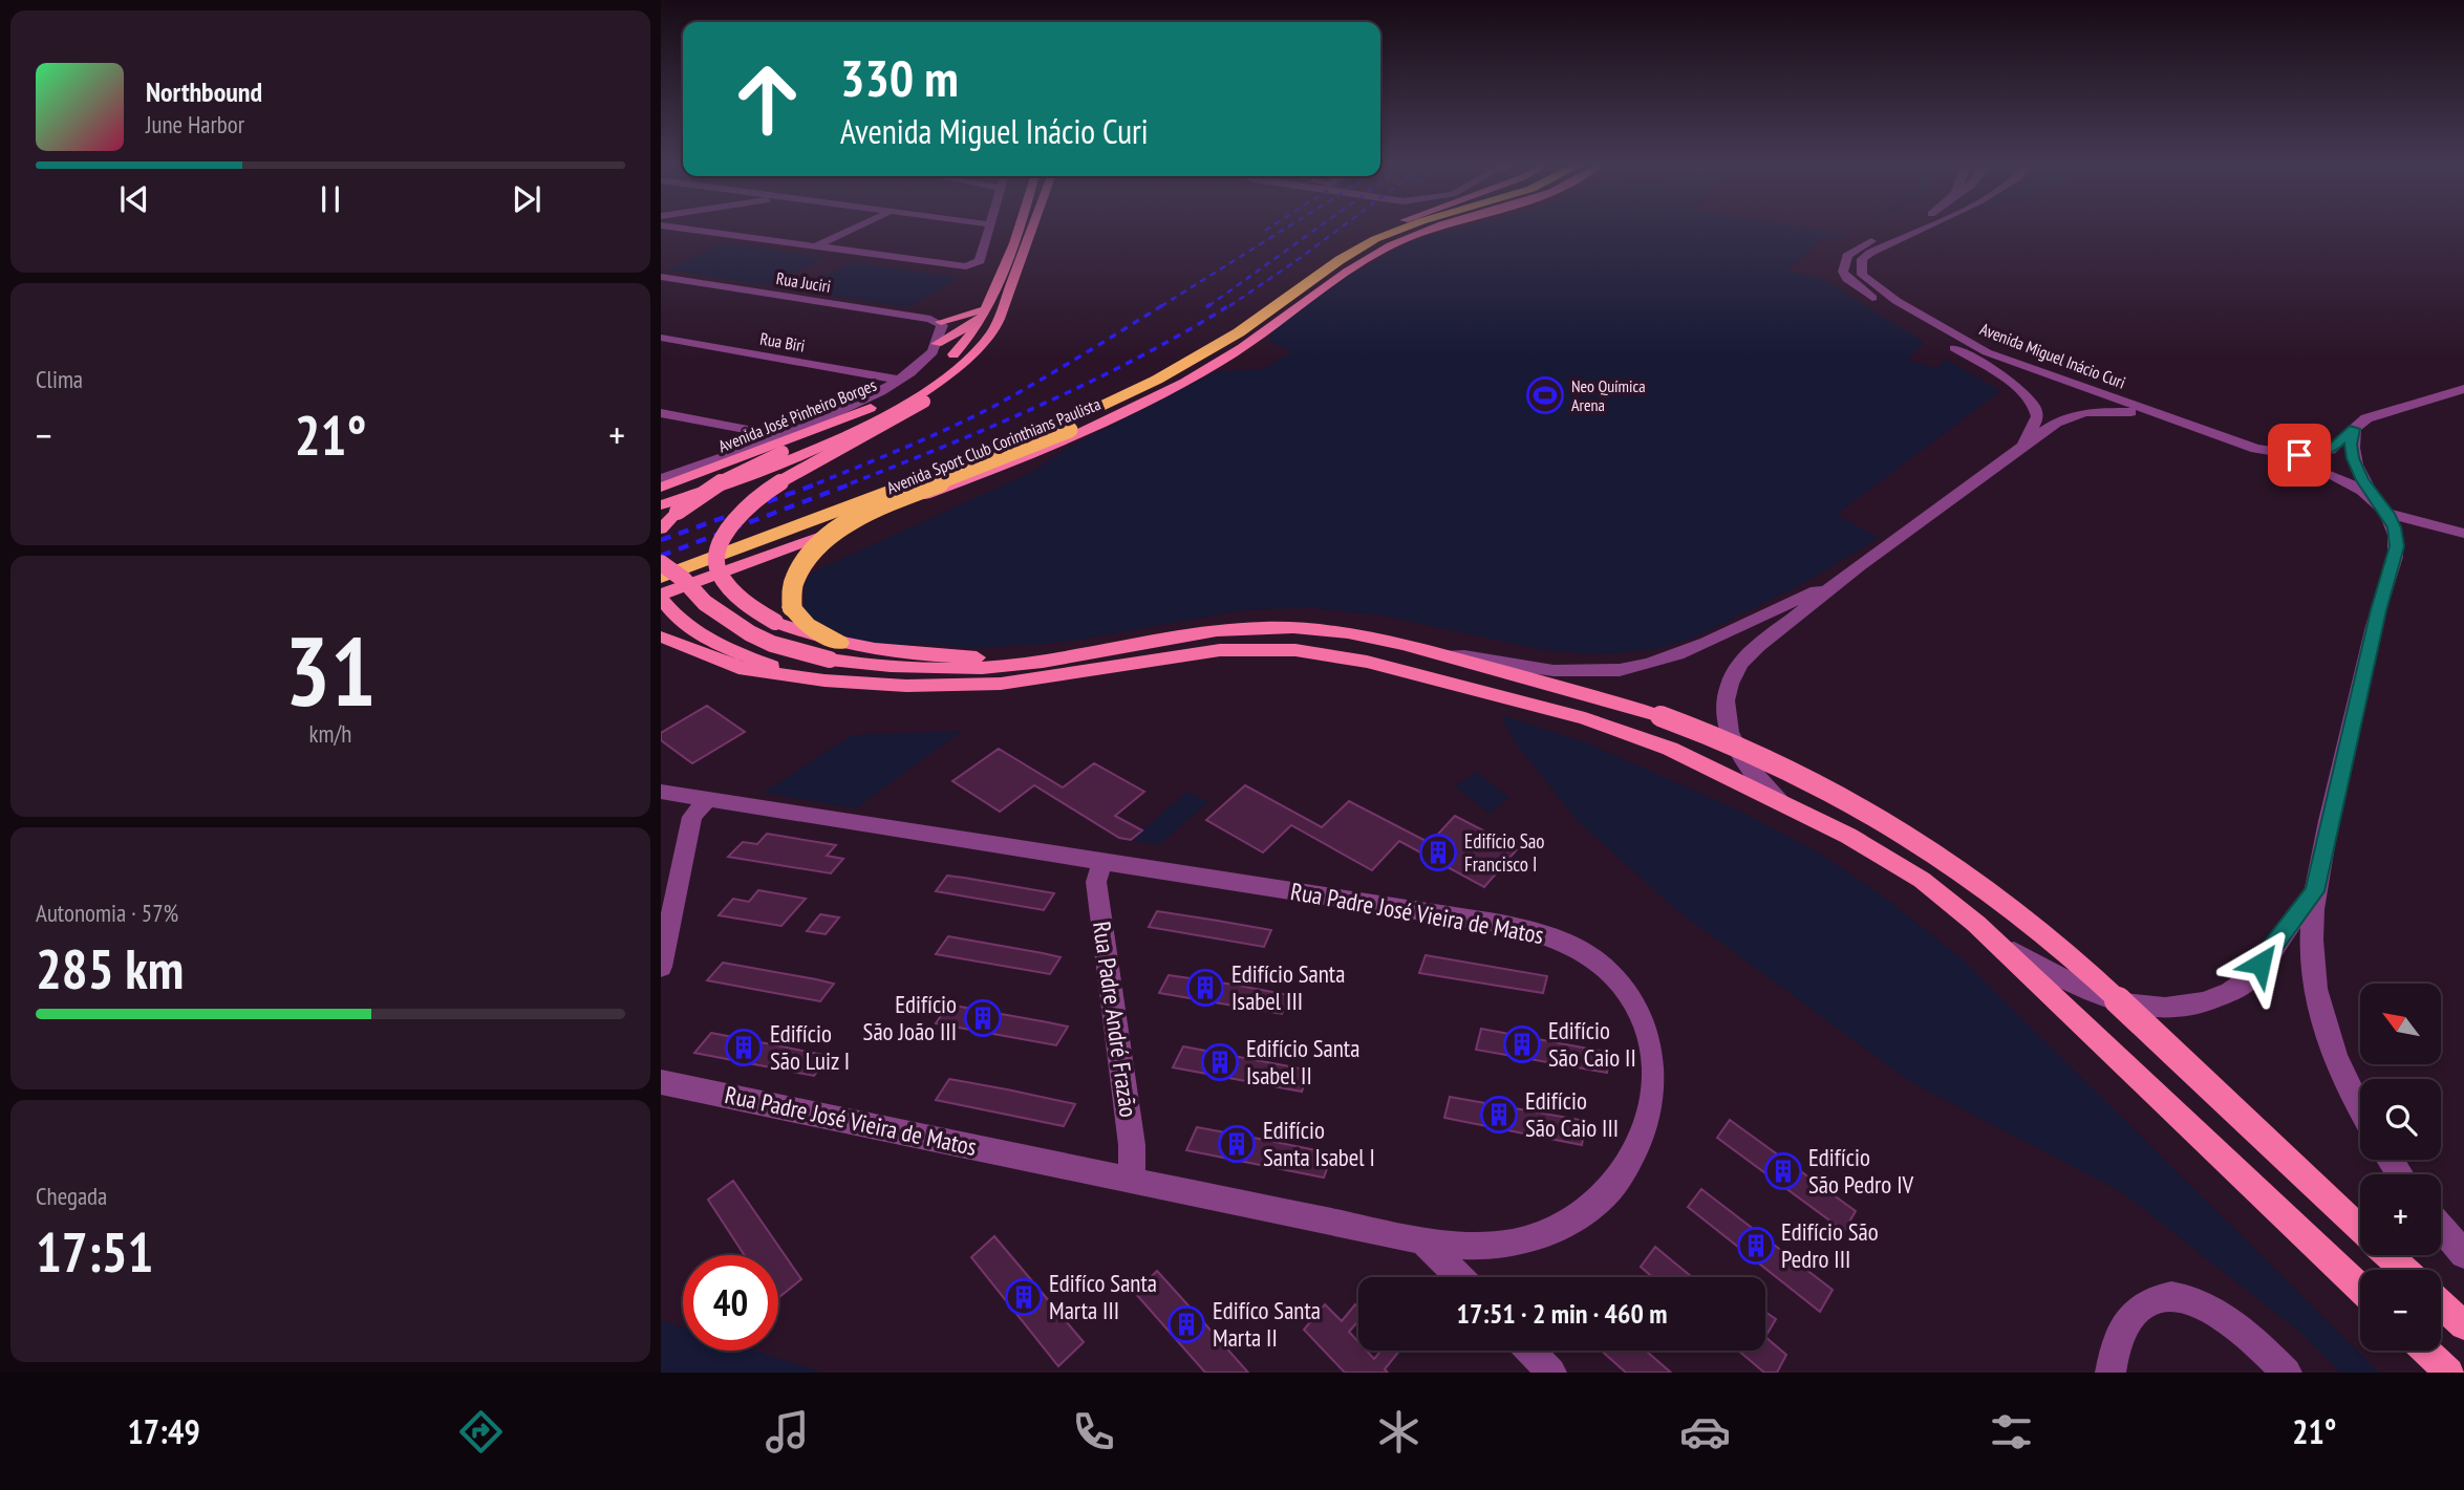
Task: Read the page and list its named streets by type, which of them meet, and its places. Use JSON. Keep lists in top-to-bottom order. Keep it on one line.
{"streets":{"highway":["Avenida Sport Club Corinthians Paulista"],"main road":["Avenida José Pinheiro Borges"],"street":["Rua Juciri","Rua Biri","Avenida Miguel Inácio Curi","Rua Padre José Vieira de Matos","Rua Padre André Frazão"]},"crossings":[["Rua Padre José Vieira de Matos","Rua Padre André Frazão"]],"places":{"sports":["Neo Química Arena"],"building":["Edifício Sao Francisco I","Edifício Santa Isabel III","Edifício São João III","Edifício São Caio II","Edifício São Luiz I","Edifício Santa Isabel II","Edifício São Caio III","Edifício Santa Isabel I","Edifício São Pedro IV","Edifício São Pedro III","Edifíco Santa Marta III","Edifíco Santa Marta II"]},"north":"top left","page":{"turn":["330 m","Avenida Miguel Inácio Curi"],"song":["Northbound","June Harbor"],"tile":["Clima",["31","km/h"],["Autonomia · 57%","285 km"],["Chegada","17:51"]],"heat":["−","21°","+"],"map_buttons":["+","−"],"limit":"40","trip":"17:51 · 2 min · 460 m","tabs":["17:49","21°"]}}
